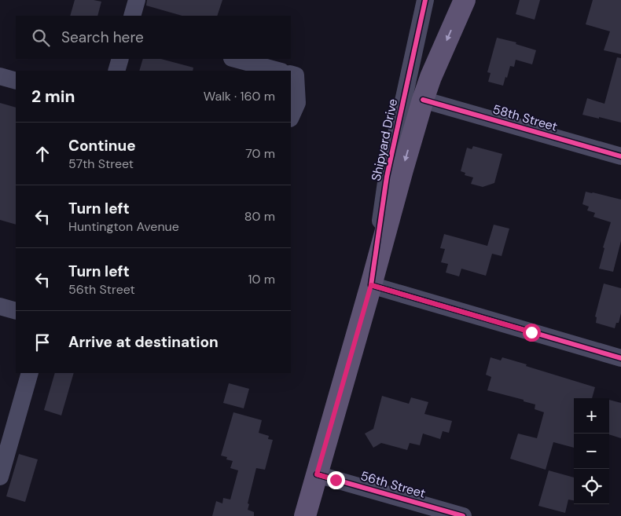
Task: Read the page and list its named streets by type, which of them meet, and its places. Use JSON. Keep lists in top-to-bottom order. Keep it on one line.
{"streets":{"street":["58th Street","Shipyard Drive","56th Street"]},"page":{"search":"Search here","heading":["2 min","Walk · 160 m"],"list":[["Continue","57th Street","70 m"],["Turn left","Huntington Avenue","80 m"],["Turn left","56th Street","10 m"],"Arrive at destination"],"map_buttons":["+","−"]}}
